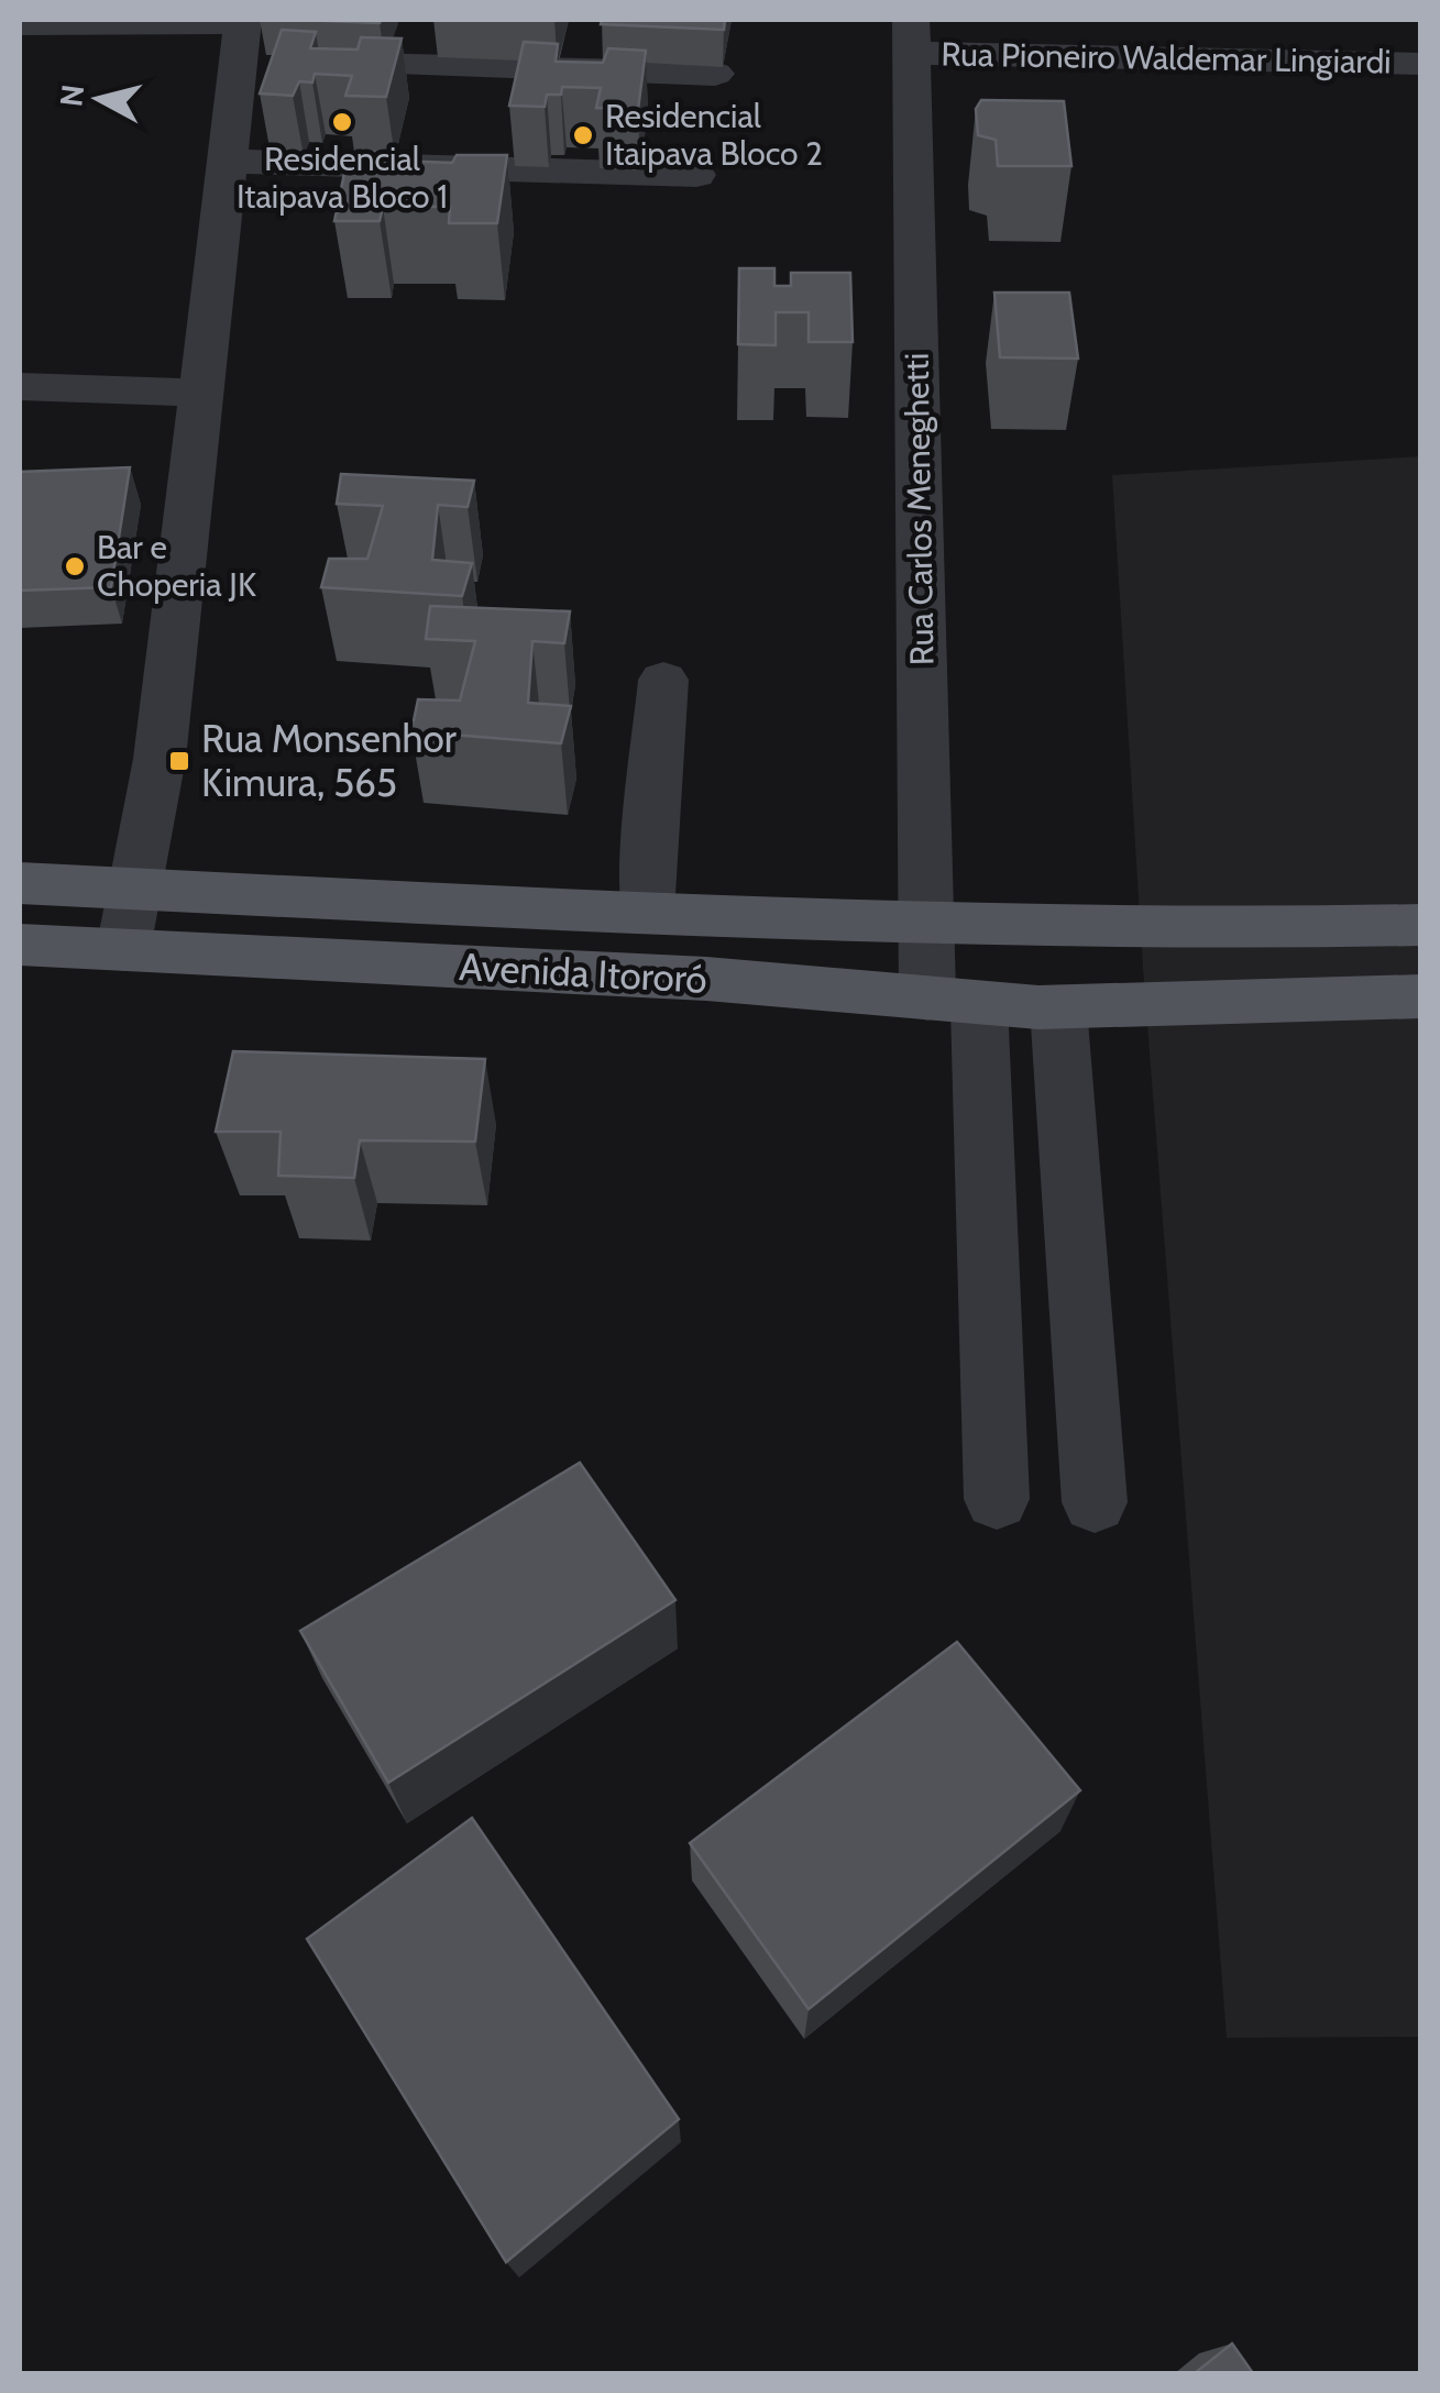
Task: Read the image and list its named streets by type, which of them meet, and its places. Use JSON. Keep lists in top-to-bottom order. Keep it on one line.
{"streets":{"main road":["Avenida Itororó"],"street":["Rua Pioneiro Waldemar Lingiardi","Rua Carlos Meneghetti"]},"crossings":[["Rua Pioneiro Waldemar Lingiardi","Rua Carlos Meneghetti"],["Rua Carlos Meneghetti","Avenida Itororó"]],"places":{"other":["Residencial Itaipava Bloco 1","Residencial Itaipava Bloco 2","Bar e Choperia JK"],"transit":["Rua Monsenhor Kimura, 565"]},"north":"left"}
